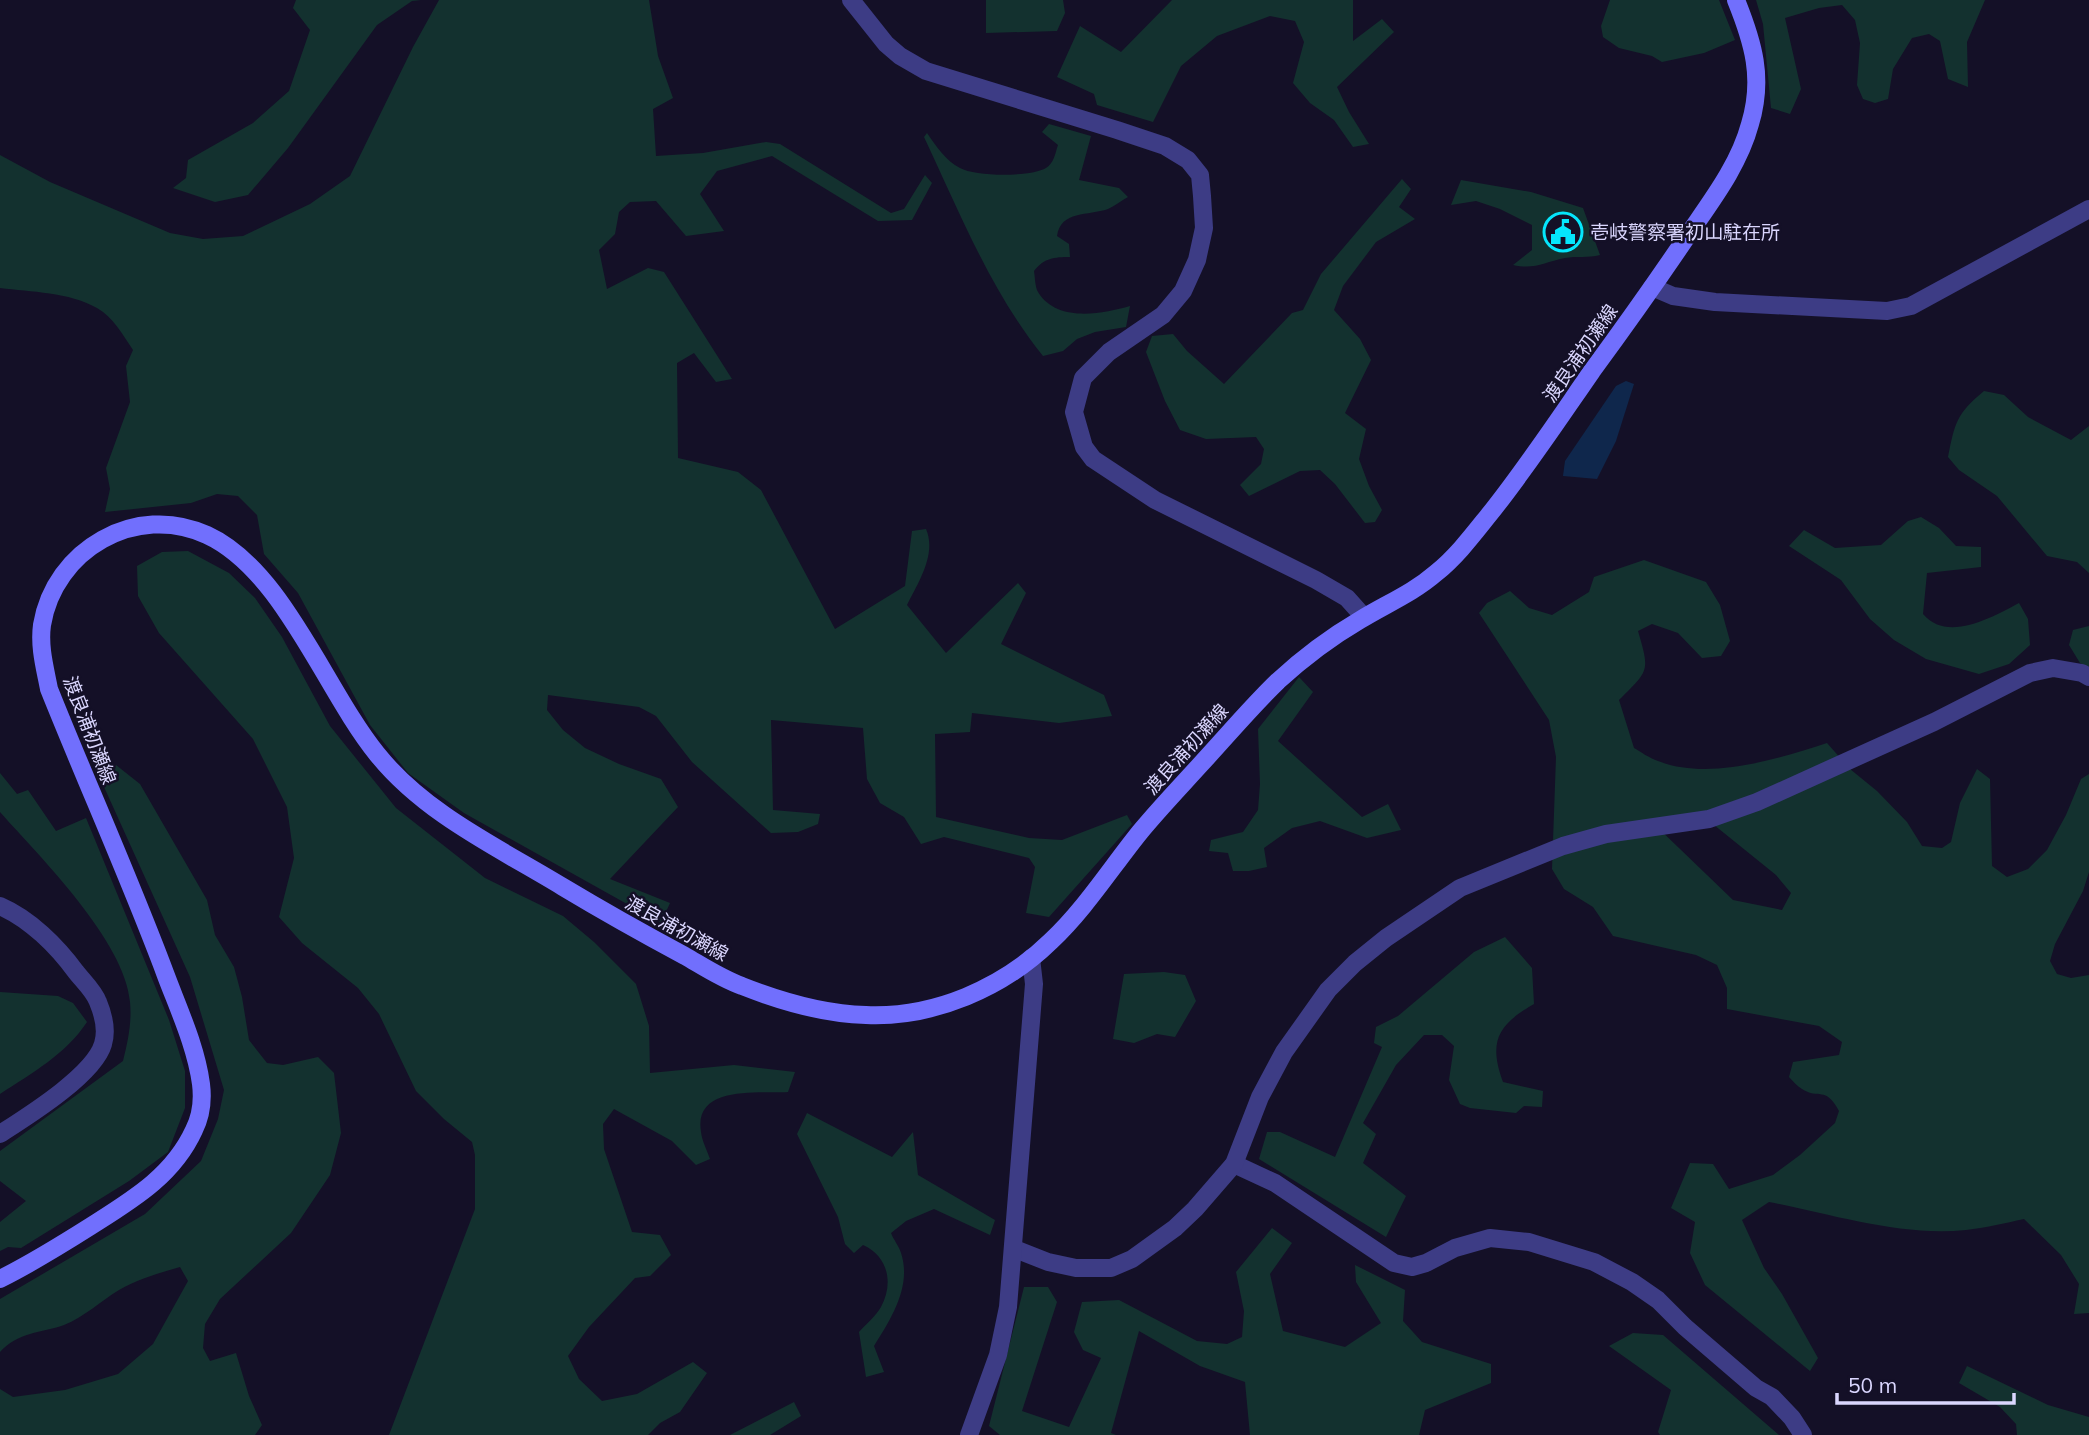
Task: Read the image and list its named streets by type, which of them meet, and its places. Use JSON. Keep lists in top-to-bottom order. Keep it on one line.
{"streets":{"main road":["渡良浦初瀬線"]},"places":{"public building":["壱岐警察署初山駐在所"]},"scale_bar":"50 m"}
